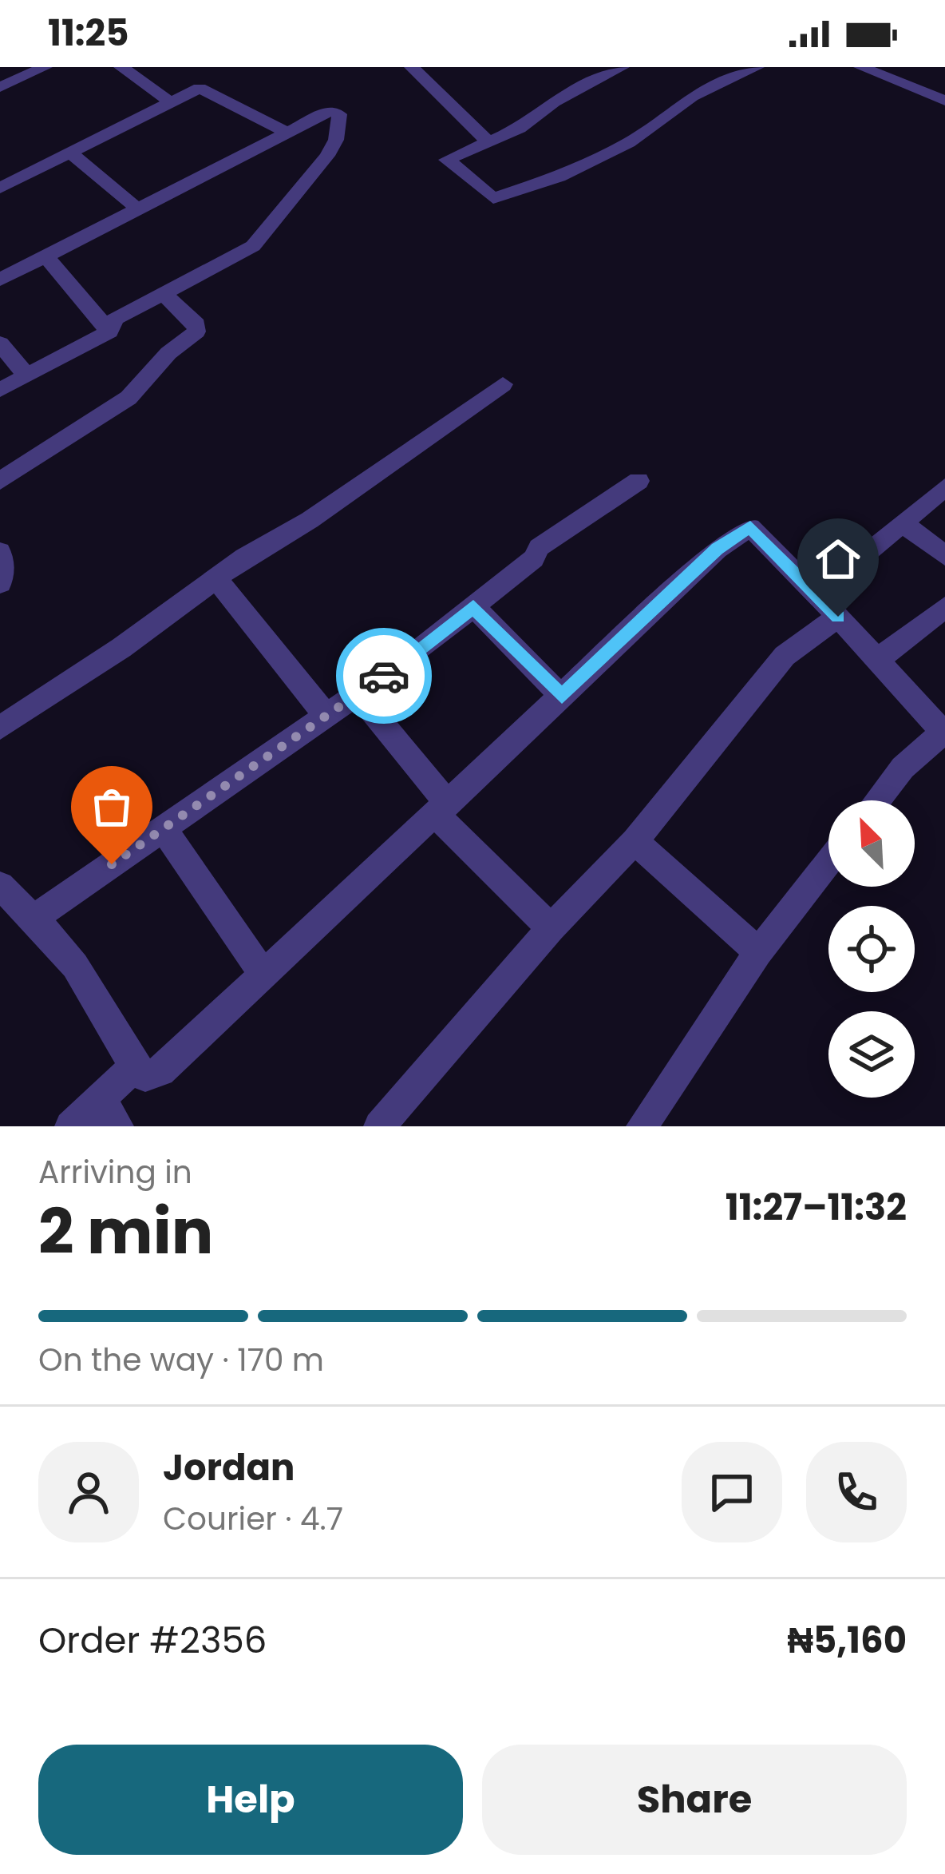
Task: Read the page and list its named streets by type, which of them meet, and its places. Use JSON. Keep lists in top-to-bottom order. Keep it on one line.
{"north":"top left","page":{"status":"11:25","heading":["2 min","Arriving in","11:27–11:32"],"panel":["Jordan","Courier · 4.7","Order #2356","₦5,160"],"bar":"On the way · 170 m","buttons":["Help","Share"]}}
